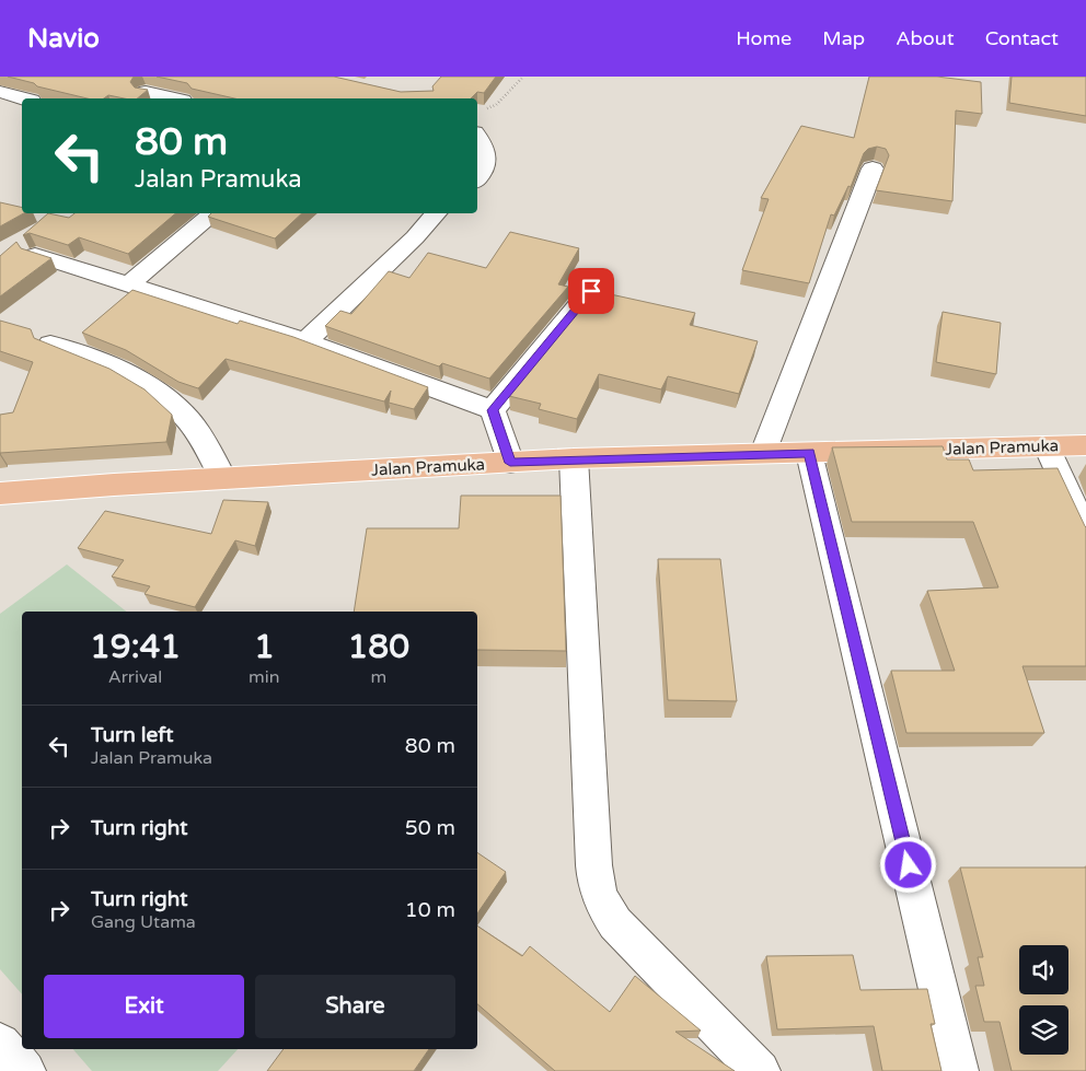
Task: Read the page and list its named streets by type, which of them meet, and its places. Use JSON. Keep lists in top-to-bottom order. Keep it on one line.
{"streets":{"main road":["Jalan Pramuka"]},"page":{"header":"Navio","nav":["Home","Map","About","Contact"],"turn":["80 m","Jalan Pramuka"],"eta":["19:41","Arrival","1","min","180","m"],"list":[{"name":"Turn left","note":"Jalan Pramuka","value":"80 m"},{"name":"Turn right","value":"50 m"},{"name":"Turn right","note":"Gang Utama","value":"10 m"}],"buttons":["Exit","Share"]}}
